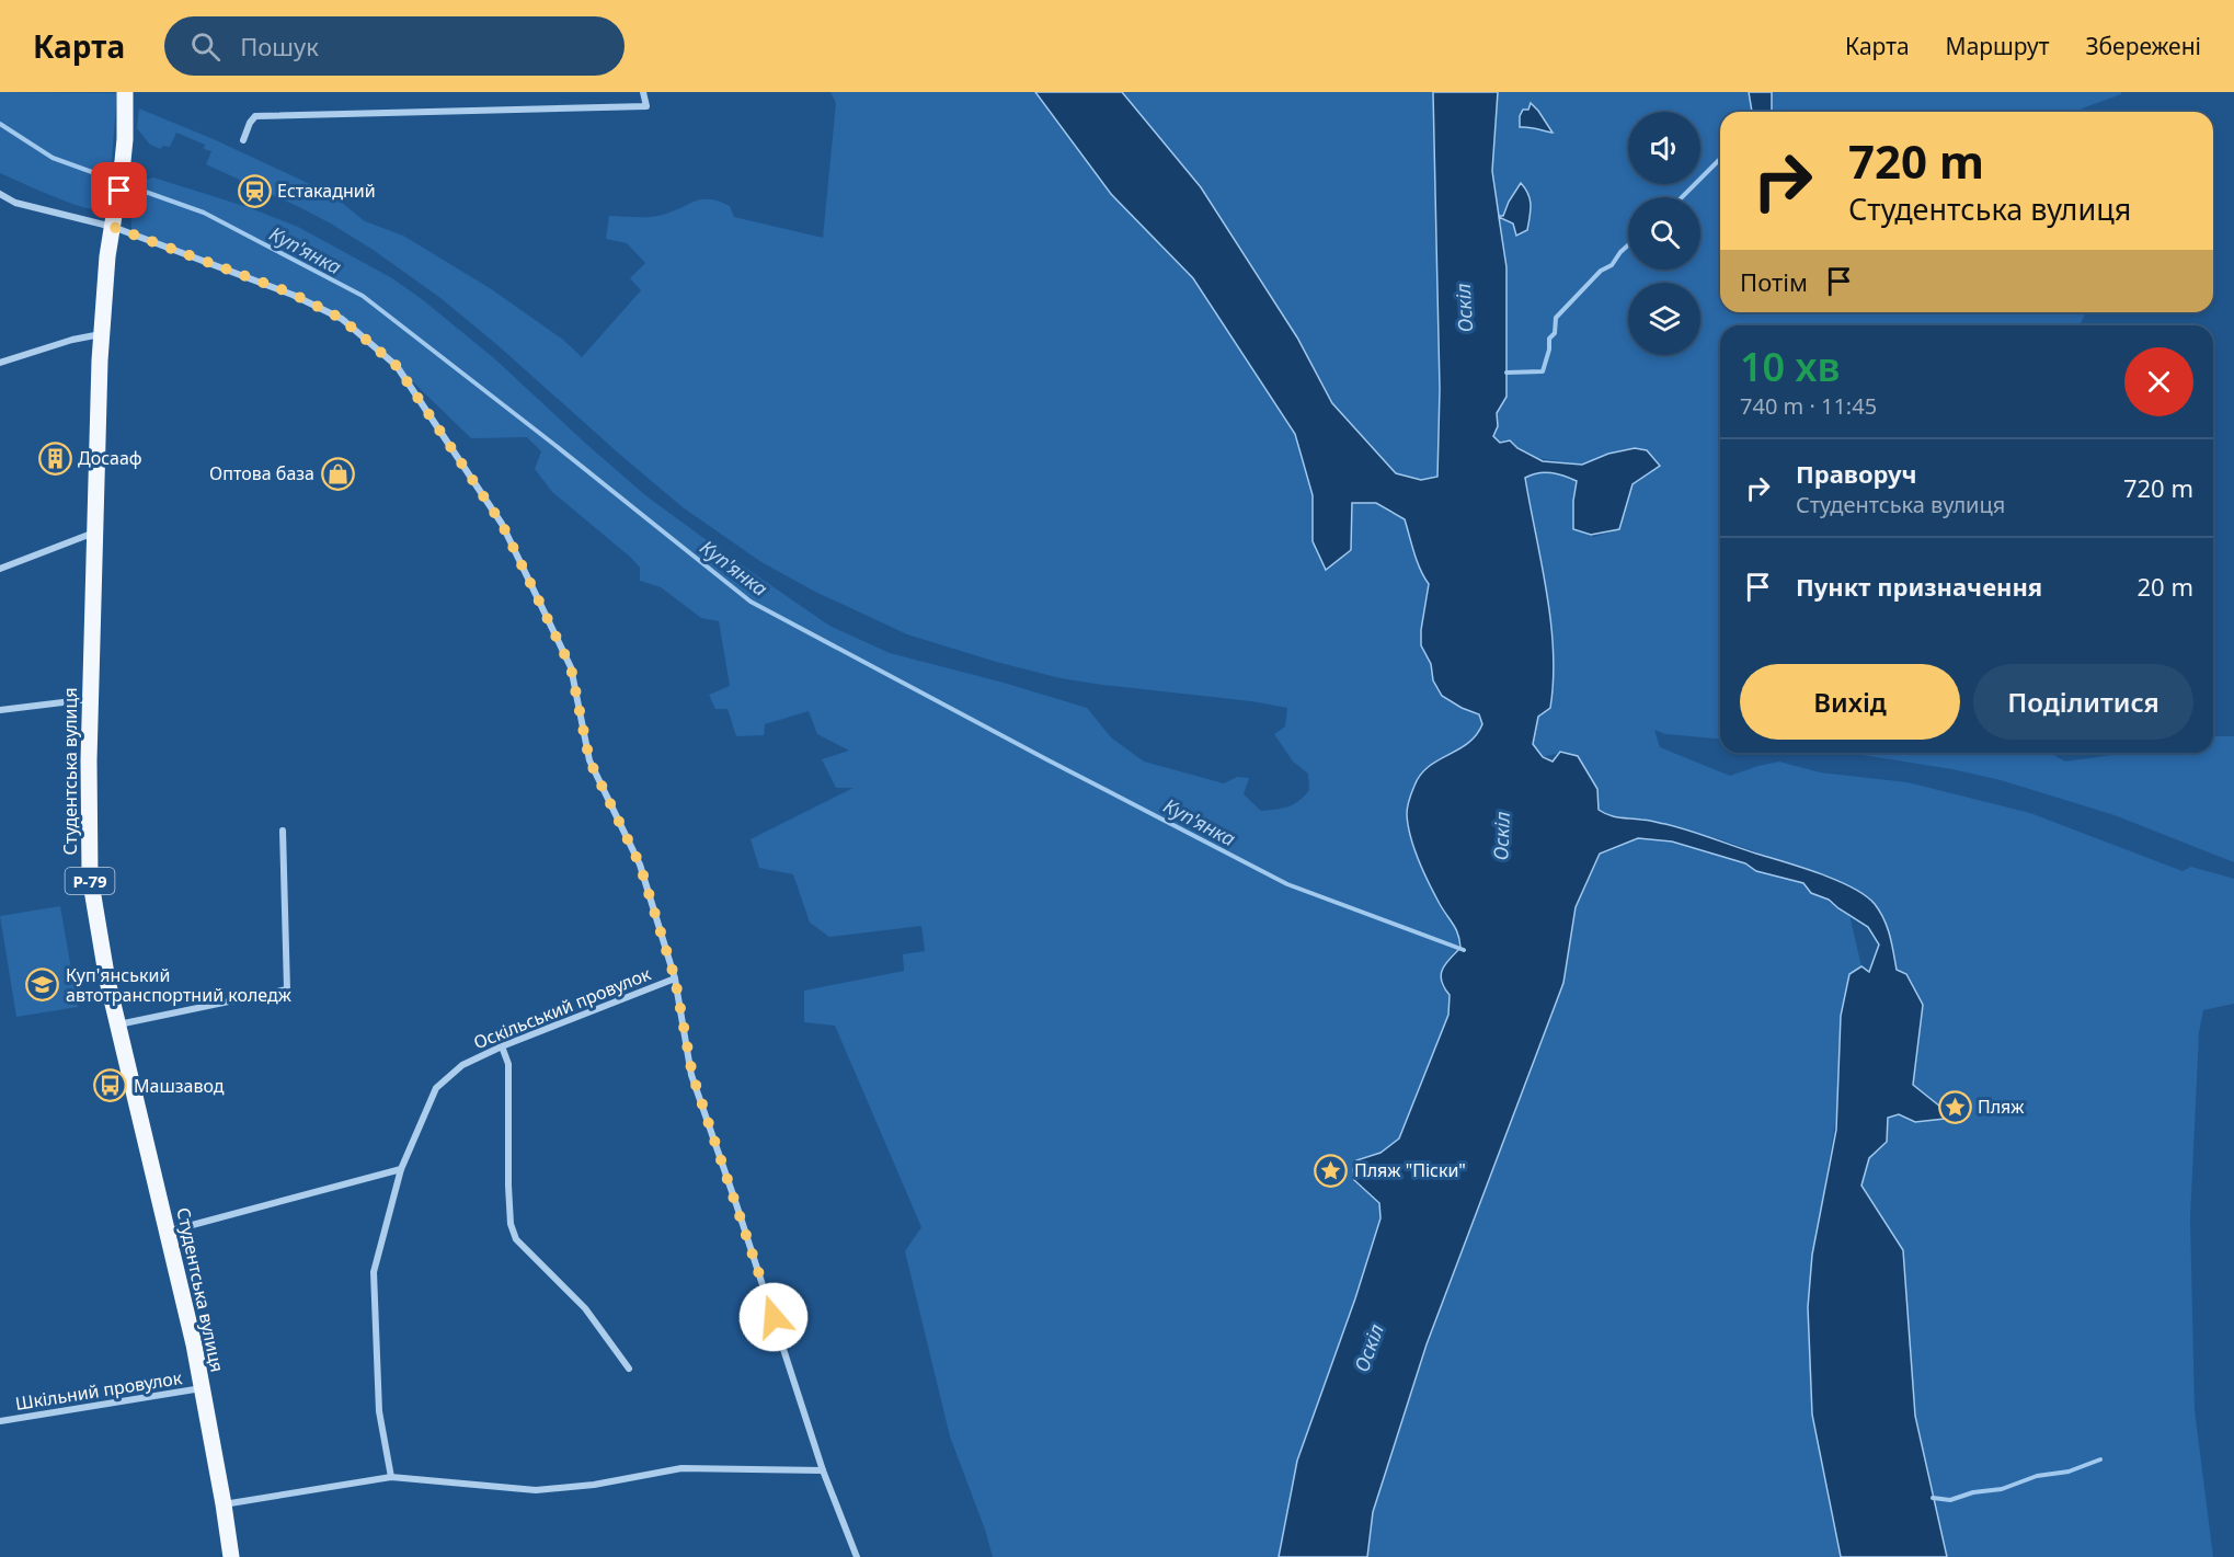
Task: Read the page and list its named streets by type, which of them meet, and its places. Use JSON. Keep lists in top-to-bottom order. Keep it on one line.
{"streets":{"main road":["Студентська вулиця","Р-79"],"street":["Оскільський провулок","Шкільний провулок"]},"crossings":[["Студентська вулиця","Шкільний провулок"]],"water":["Куп'янка","Оскіл"],"places":{"station":["Естакадний"],"building":["Досааф"],"shop":["Оптова база"],"school or university":["Куп'янський автотранспортний коледж"],"bus stop":["Машзавод"],"place":["Пляж","Пляж \"Піски\""]},"page":{"header":"Карта","search":"Пошук","nav":["Карта","Маршрут","Збережені"],"turn":["720 m","Студентська вулиця"],"then":"Потім","heading":["10 хв","740 m · 11:45"],"list":[{"name":"Праворуч","note":"Студентська вулиця","value":"720 m"},{"name":"Пункт призначення","value":"20 m"}],"buttons":["Вихід","Поділитися"]}}
